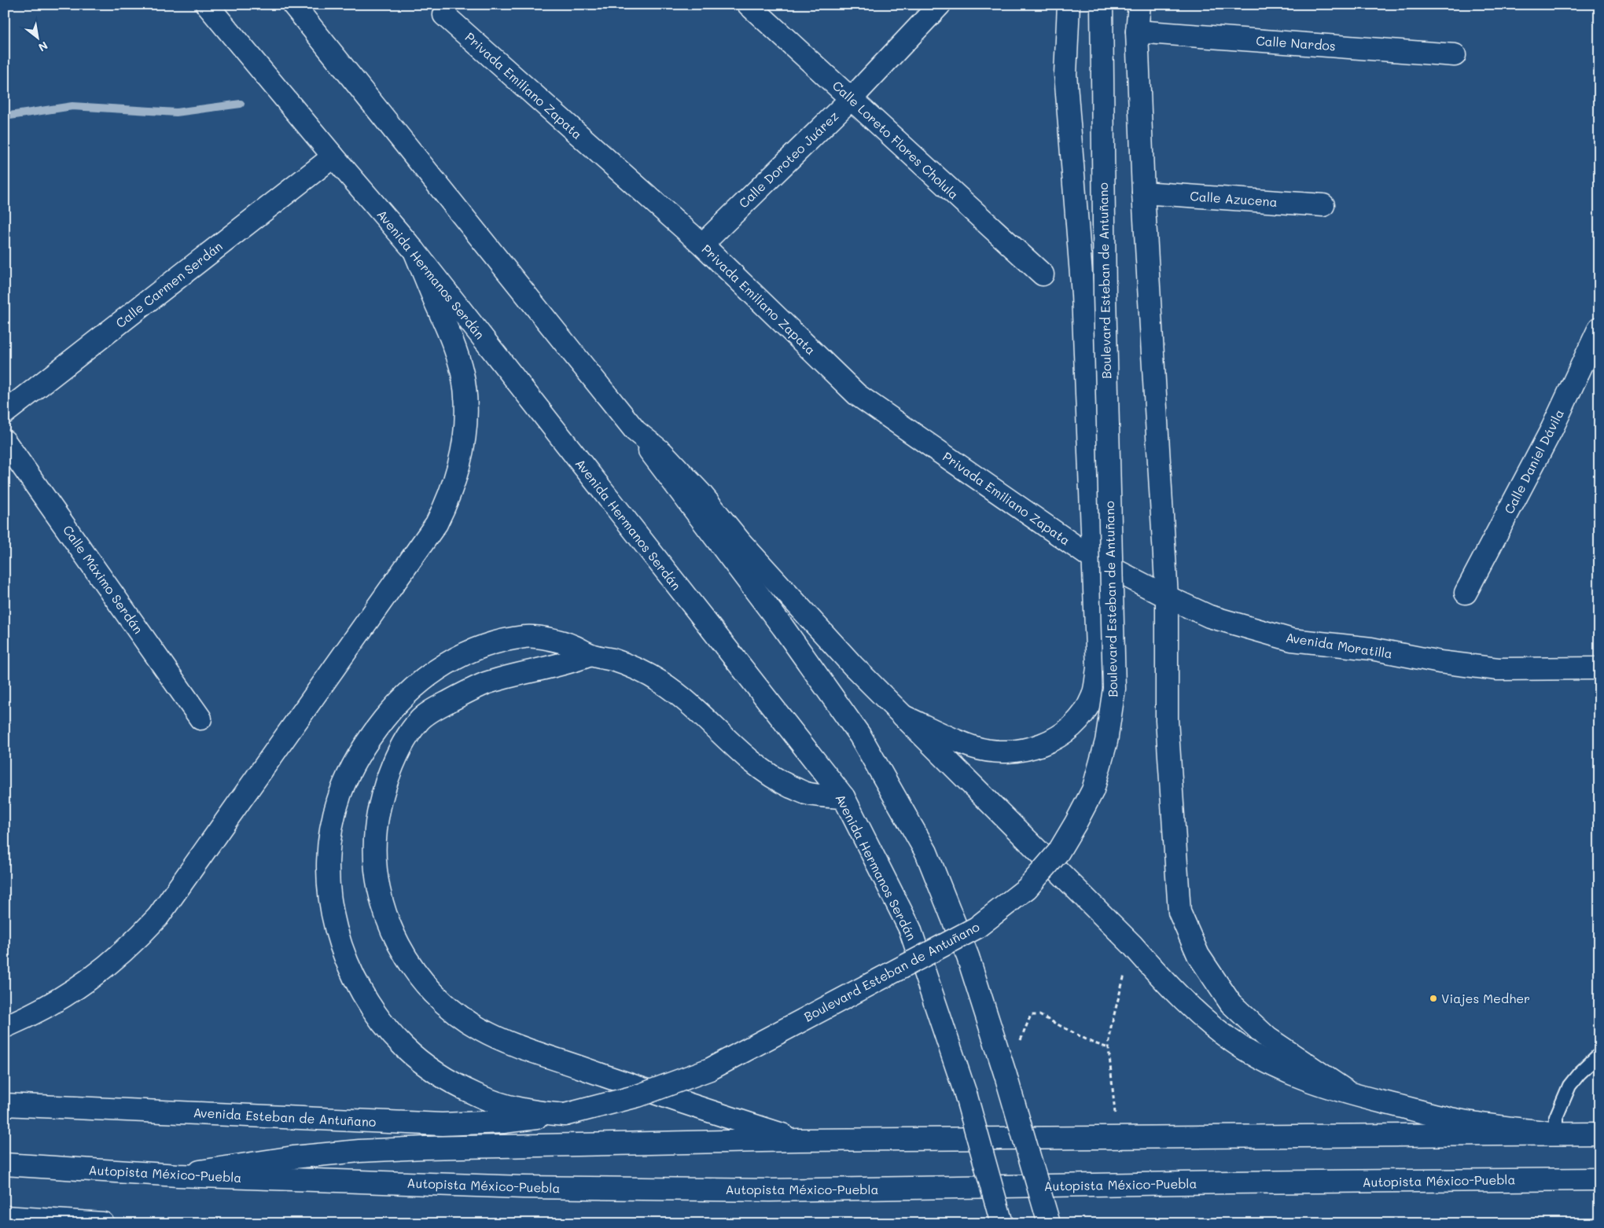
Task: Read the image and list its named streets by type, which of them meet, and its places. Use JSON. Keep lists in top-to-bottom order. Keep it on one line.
{"streets":{"main road":["Calle Nardos","Privada Emiliano Zapata","Calle Loreto Flores Cholula","Calle Doroteo Juárez","Calle Azucena","Avenida Hermanos Serdán","Boulevard Esteban de Antuñano","Calle Carmen Serdán","Calle Daniel Dávila","Calle Máximo Serdán","Avenida Moratilla","Avenida Esteban de Antuñano","Autopista México-Puebla"]},"crossings":[["Privada Emiliano Zapata","Calle Doroteo Juárez"],["Privada Emiliano Zapata","Avenida Moratilla"],["Calle Loreto Flores Cholula","Calle Doroteo Juárez"],["Avenida Hermanos Serdán","Calle Carmen Serdán"],["Boulevard Esteban de Antuñano","Avenida Esteban de Antuñano"]],"places":["Viajes Medher"],"north":"bottom right"}
